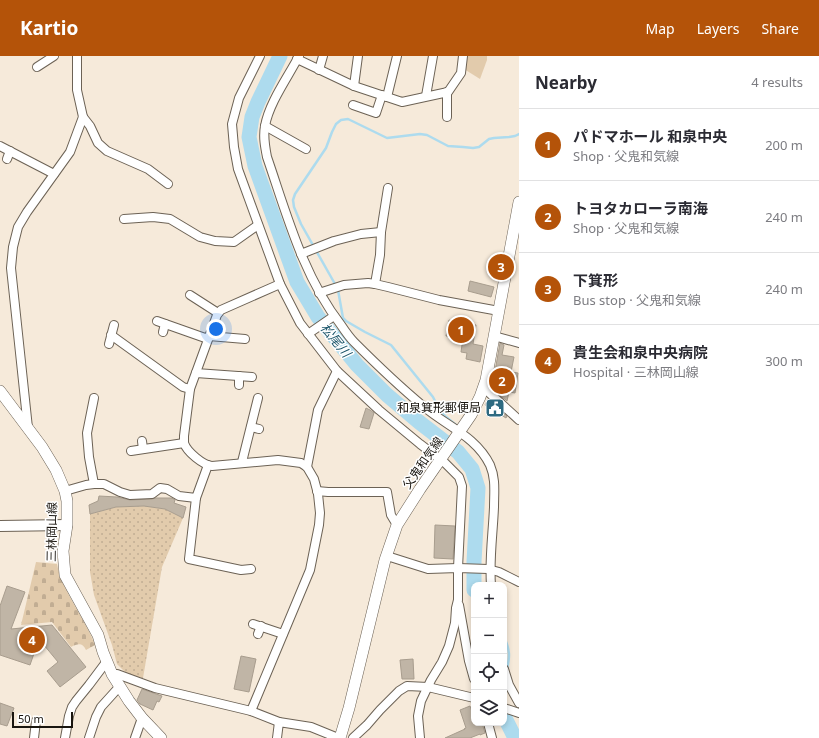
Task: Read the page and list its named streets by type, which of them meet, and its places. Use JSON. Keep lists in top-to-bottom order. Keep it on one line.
{"streets":{"main road":["父鬼和気線","三林岡山線"]},"water":["松尾川"],"places":{"public building":["和泉箕形郵便局"]},"scale_bar":"50 m","page":{"header":"Kartio","nav":["Map","Layers","Share"],"heading":["Nearby","4 results"],"list":[{"mark":"1","name":"パドマホール 和泉中央","note":"Shop · 父鬼和気線","value":"200 m"},{"mark":"2","name":"トヨタカローラ南海","note":"Shop · 父鬼和気線","value":"240 m"},{"mark":"3","name":"下箕形","note":"Bus stop · 父鬼和気線","value":"240 m"},{"mark":"4","name":"貴生会和泉中央病院","note":"Hospital · 三林岡山線","value":"300 m"}],"pins":["3","1","2","4"],"map_buttons":["+","−"],"scale":"50 m"}}
